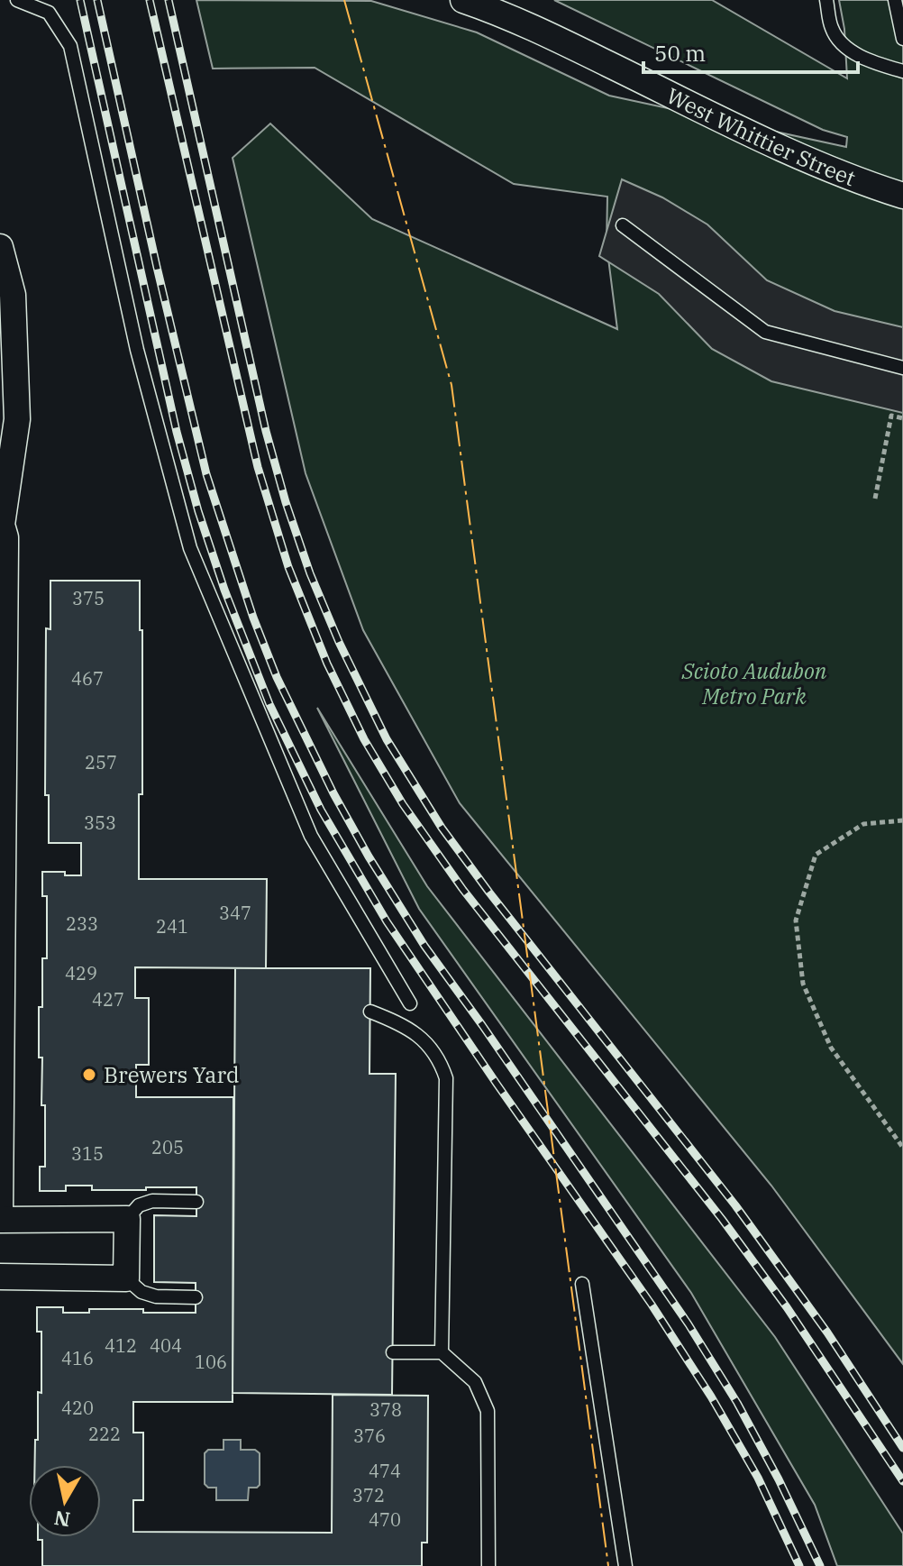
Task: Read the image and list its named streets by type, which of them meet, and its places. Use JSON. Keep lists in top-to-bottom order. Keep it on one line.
{"streets":{"street":["West Whittier Street"]},"parks":["Scioto Audubon Metro Park"],"places":["Brewers Yard"],"house_numbers":["375","467","257","353","347","233","241","429","427","205","315","412","404","416","106","420","378","222","376","474","372","470"],"scale_bar":"50 m","north":"bottom"}
